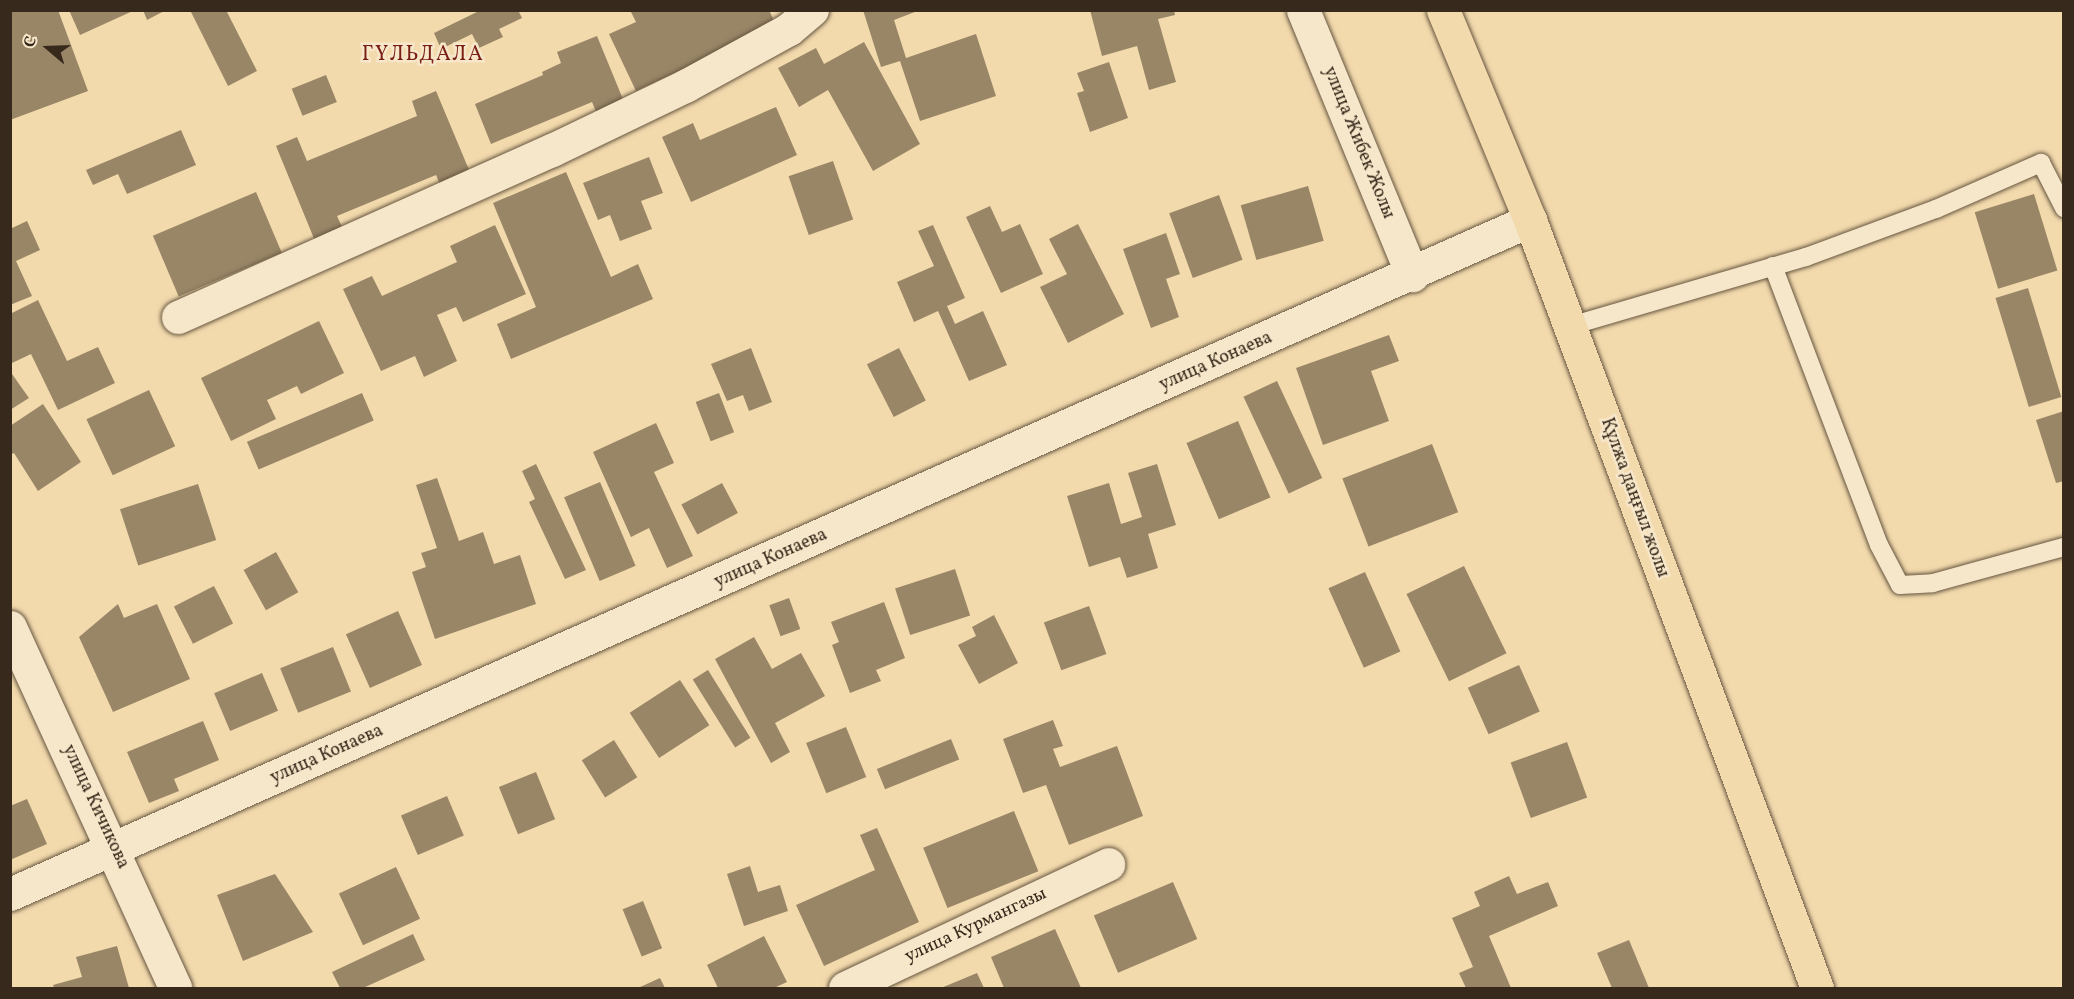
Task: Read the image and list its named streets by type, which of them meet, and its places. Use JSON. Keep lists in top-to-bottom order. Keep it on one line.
{"streets":{"main road":["Құлжа даңғыл жолы"],"street":["улица Жибек Жолы","улица Конаева","улица Кичикова","улица Курмангазы"]},"crossings":[["улица Жибек Жолы","улица Конаева"],["улица Конаева","Құлжа даңғыл жолы"],["улица Конаева","улица Кичикова"]],"districts":["ГҮЛЬДАЛА"],"north":"left"}
